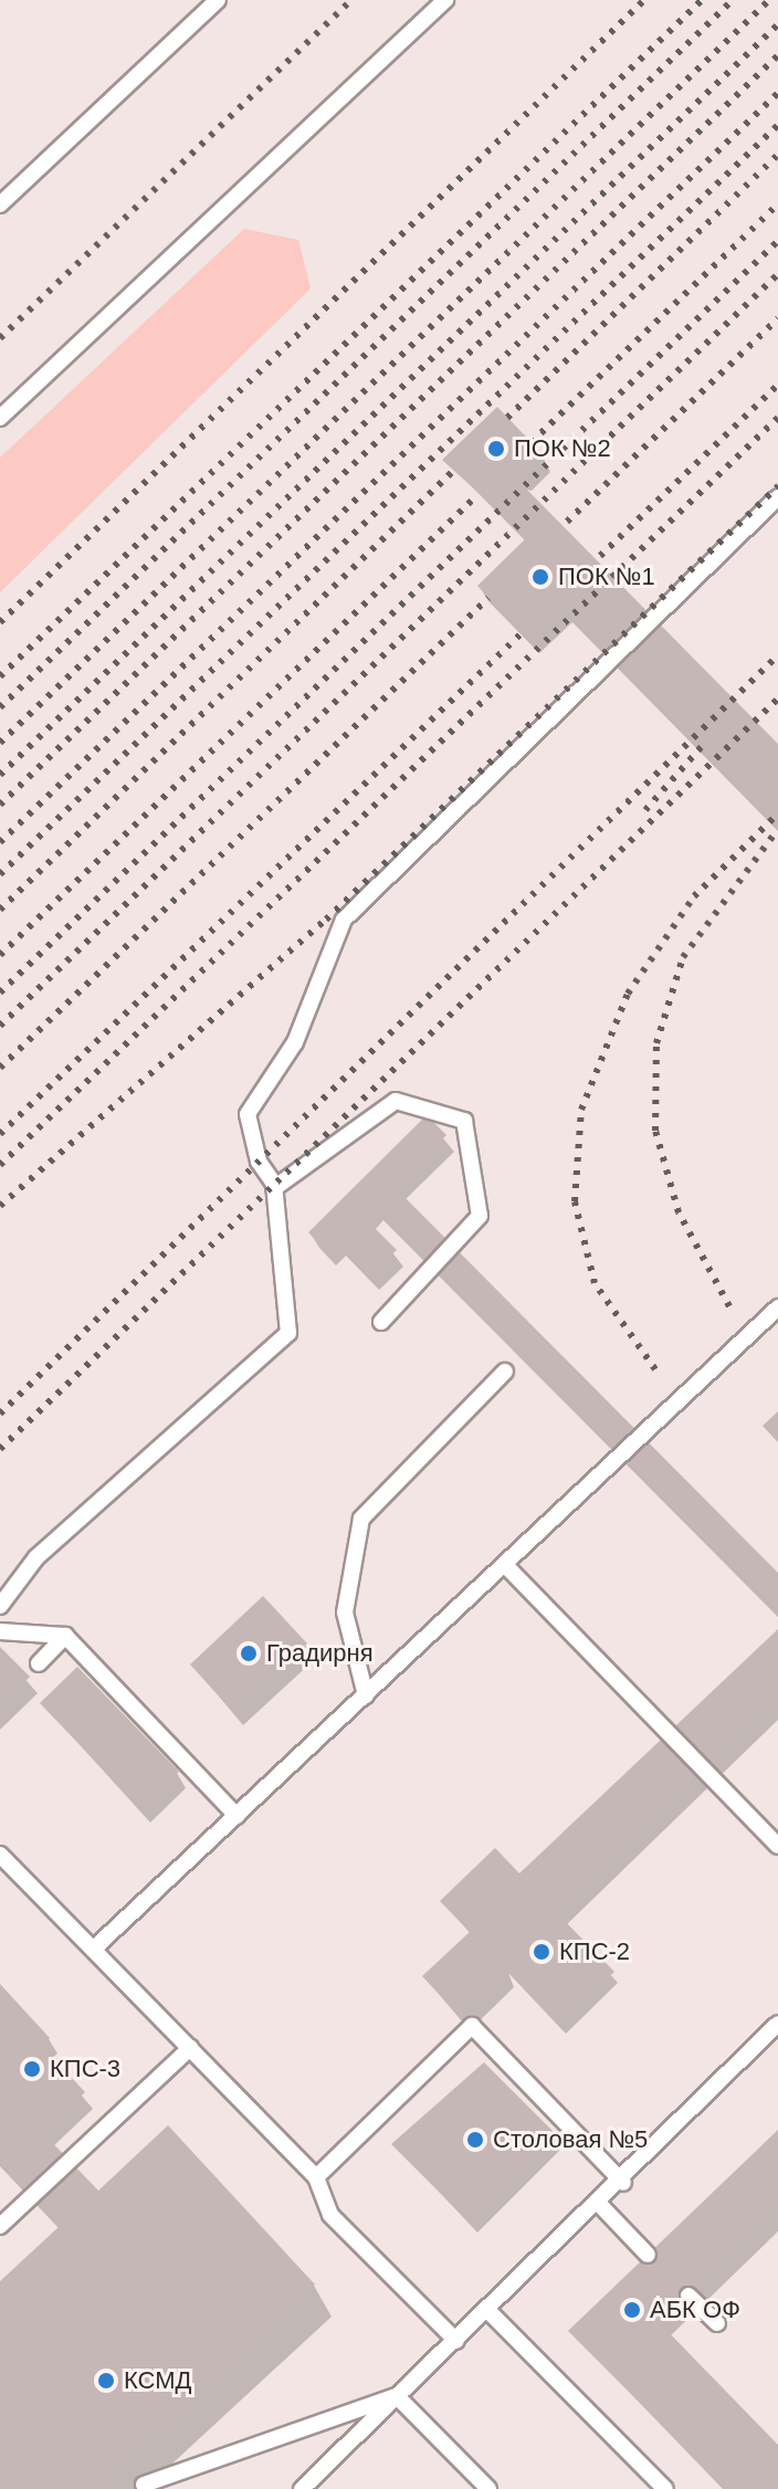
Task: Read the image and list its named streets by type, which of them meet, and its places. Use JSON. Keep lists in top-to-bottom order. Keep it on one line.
{"places":["ПОК №2","ПОК №1","Градирня","КПС-2","КПС-3","Столовая №5","АБК ОФ","КСМД"]}
